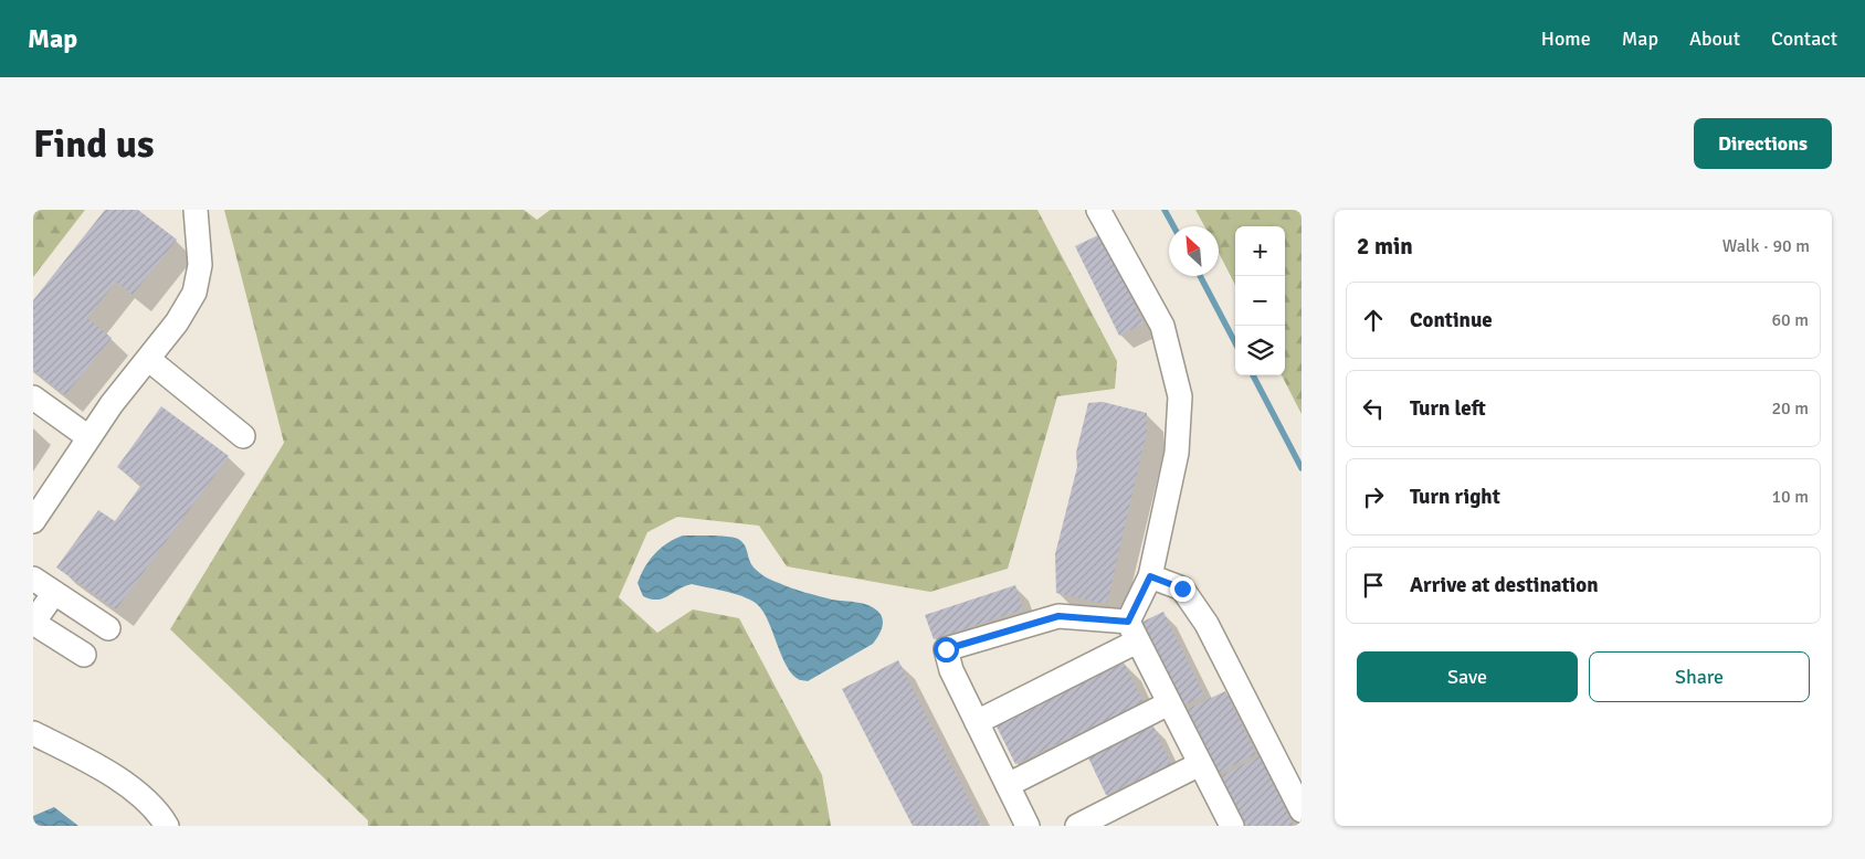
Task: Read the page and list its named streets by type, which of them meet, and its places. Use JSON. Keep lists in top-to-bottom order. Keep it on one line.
{"north":"top left","page":{"header":"Map","nav":["Home","Map","About","Contact"],"buttons":["Directions",["Save","Share"]],"title":"Find us","heading":["2 min","Walk · 90 m"],"map_buttons":["+","−"],"list":[["Continue","60 m"],["Turn left","20 m"],["Turn right","10 m"],"Arrive at destination"]}}
